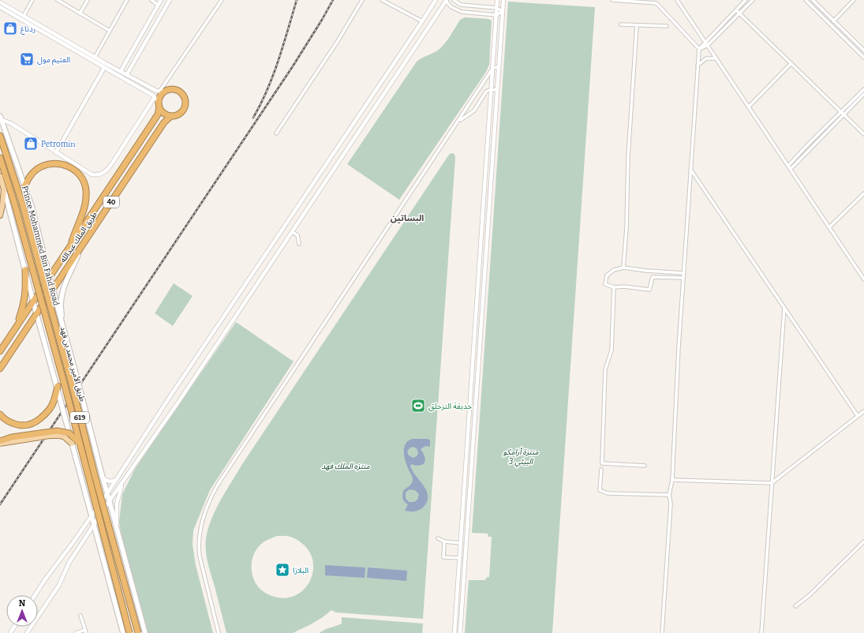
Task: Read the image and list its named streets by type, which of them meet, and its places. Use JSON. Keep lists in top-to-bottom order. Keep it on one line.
{"streets":{"highway":["40","طريق الملك عبدالله","طريق الأمير محمد بن فهد","619"],"main road":["Prince Mohammed Bin Fahd Road"]},"crossings":[["طريق الملك عبدالله","Prince Mohammed Bin Fahd Road"]],"districts":["البساتين"],"parks":["منتزة أرامكو البيئي 3","منتزه الملك فهد"],"places":{"shop":["ردتاغ","Petromin"],"supermarket":["العثيم مول"],"sports":["حديقة التزحلق"],"place":["البلازا"]},"north":"top"}
